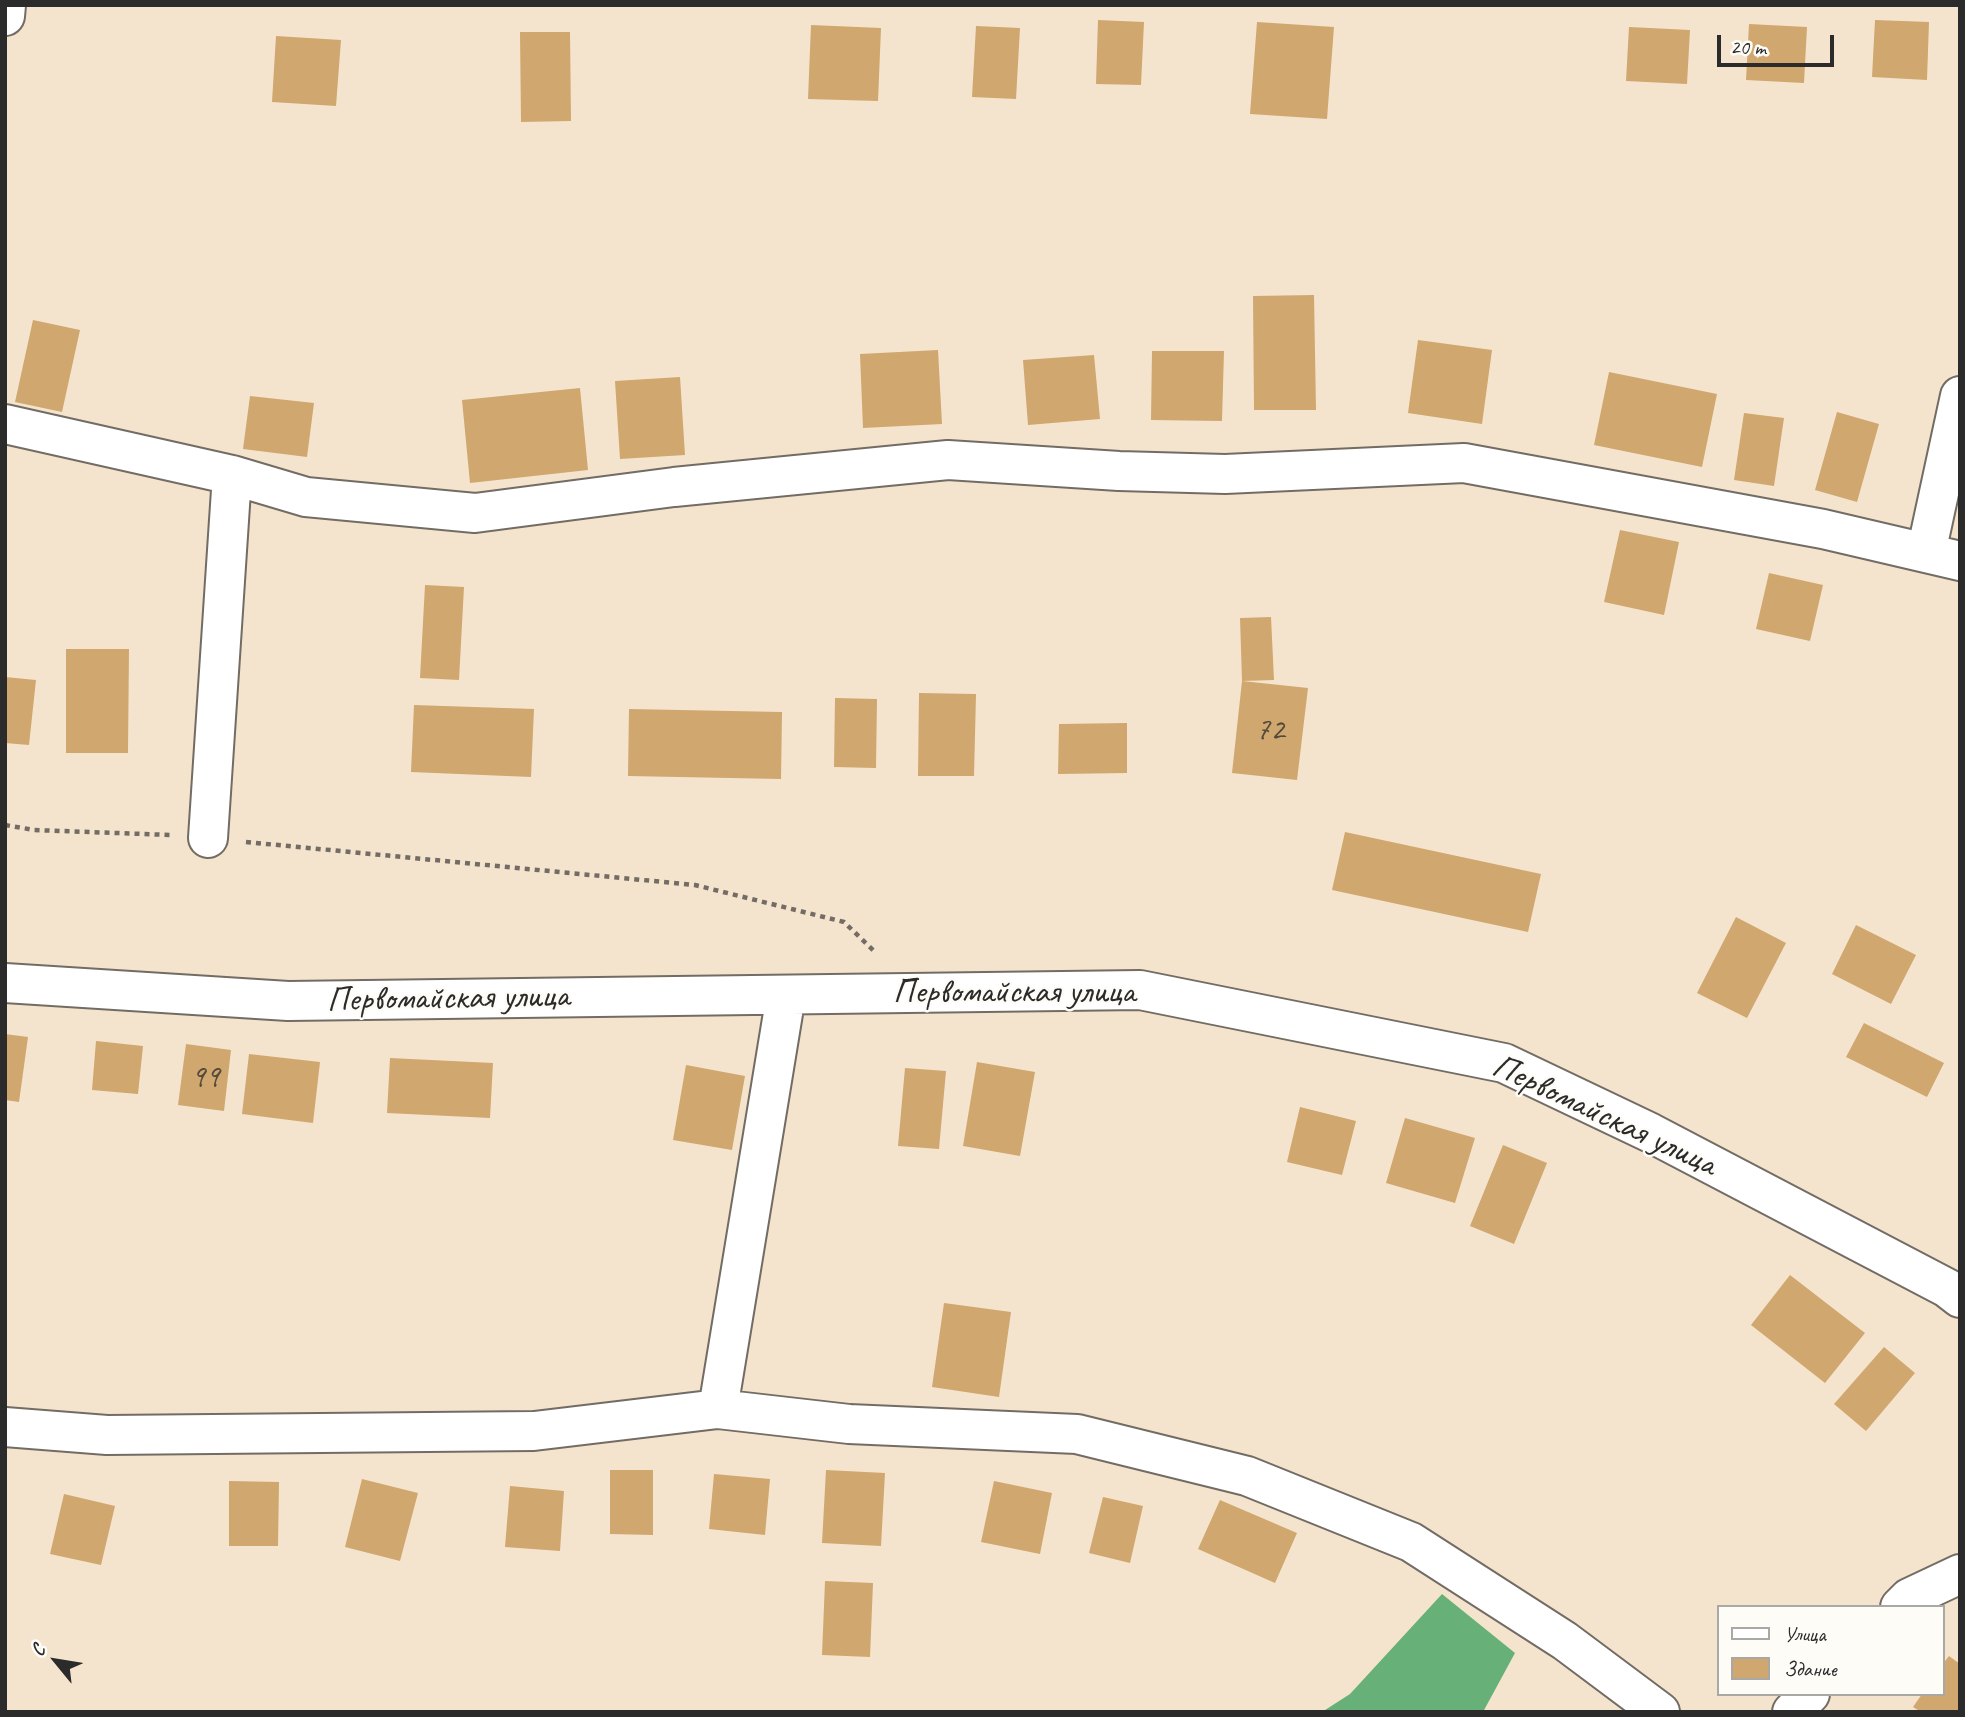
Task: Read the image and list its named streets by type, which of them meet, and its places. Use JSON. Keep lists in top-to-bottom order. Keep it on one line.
{"streets":{"street":["Первомайская улица"]},"house_numbers":["72","99"],"legend":["Улица","Здание"],"scale_bar":"20 m","north":"top left"}
